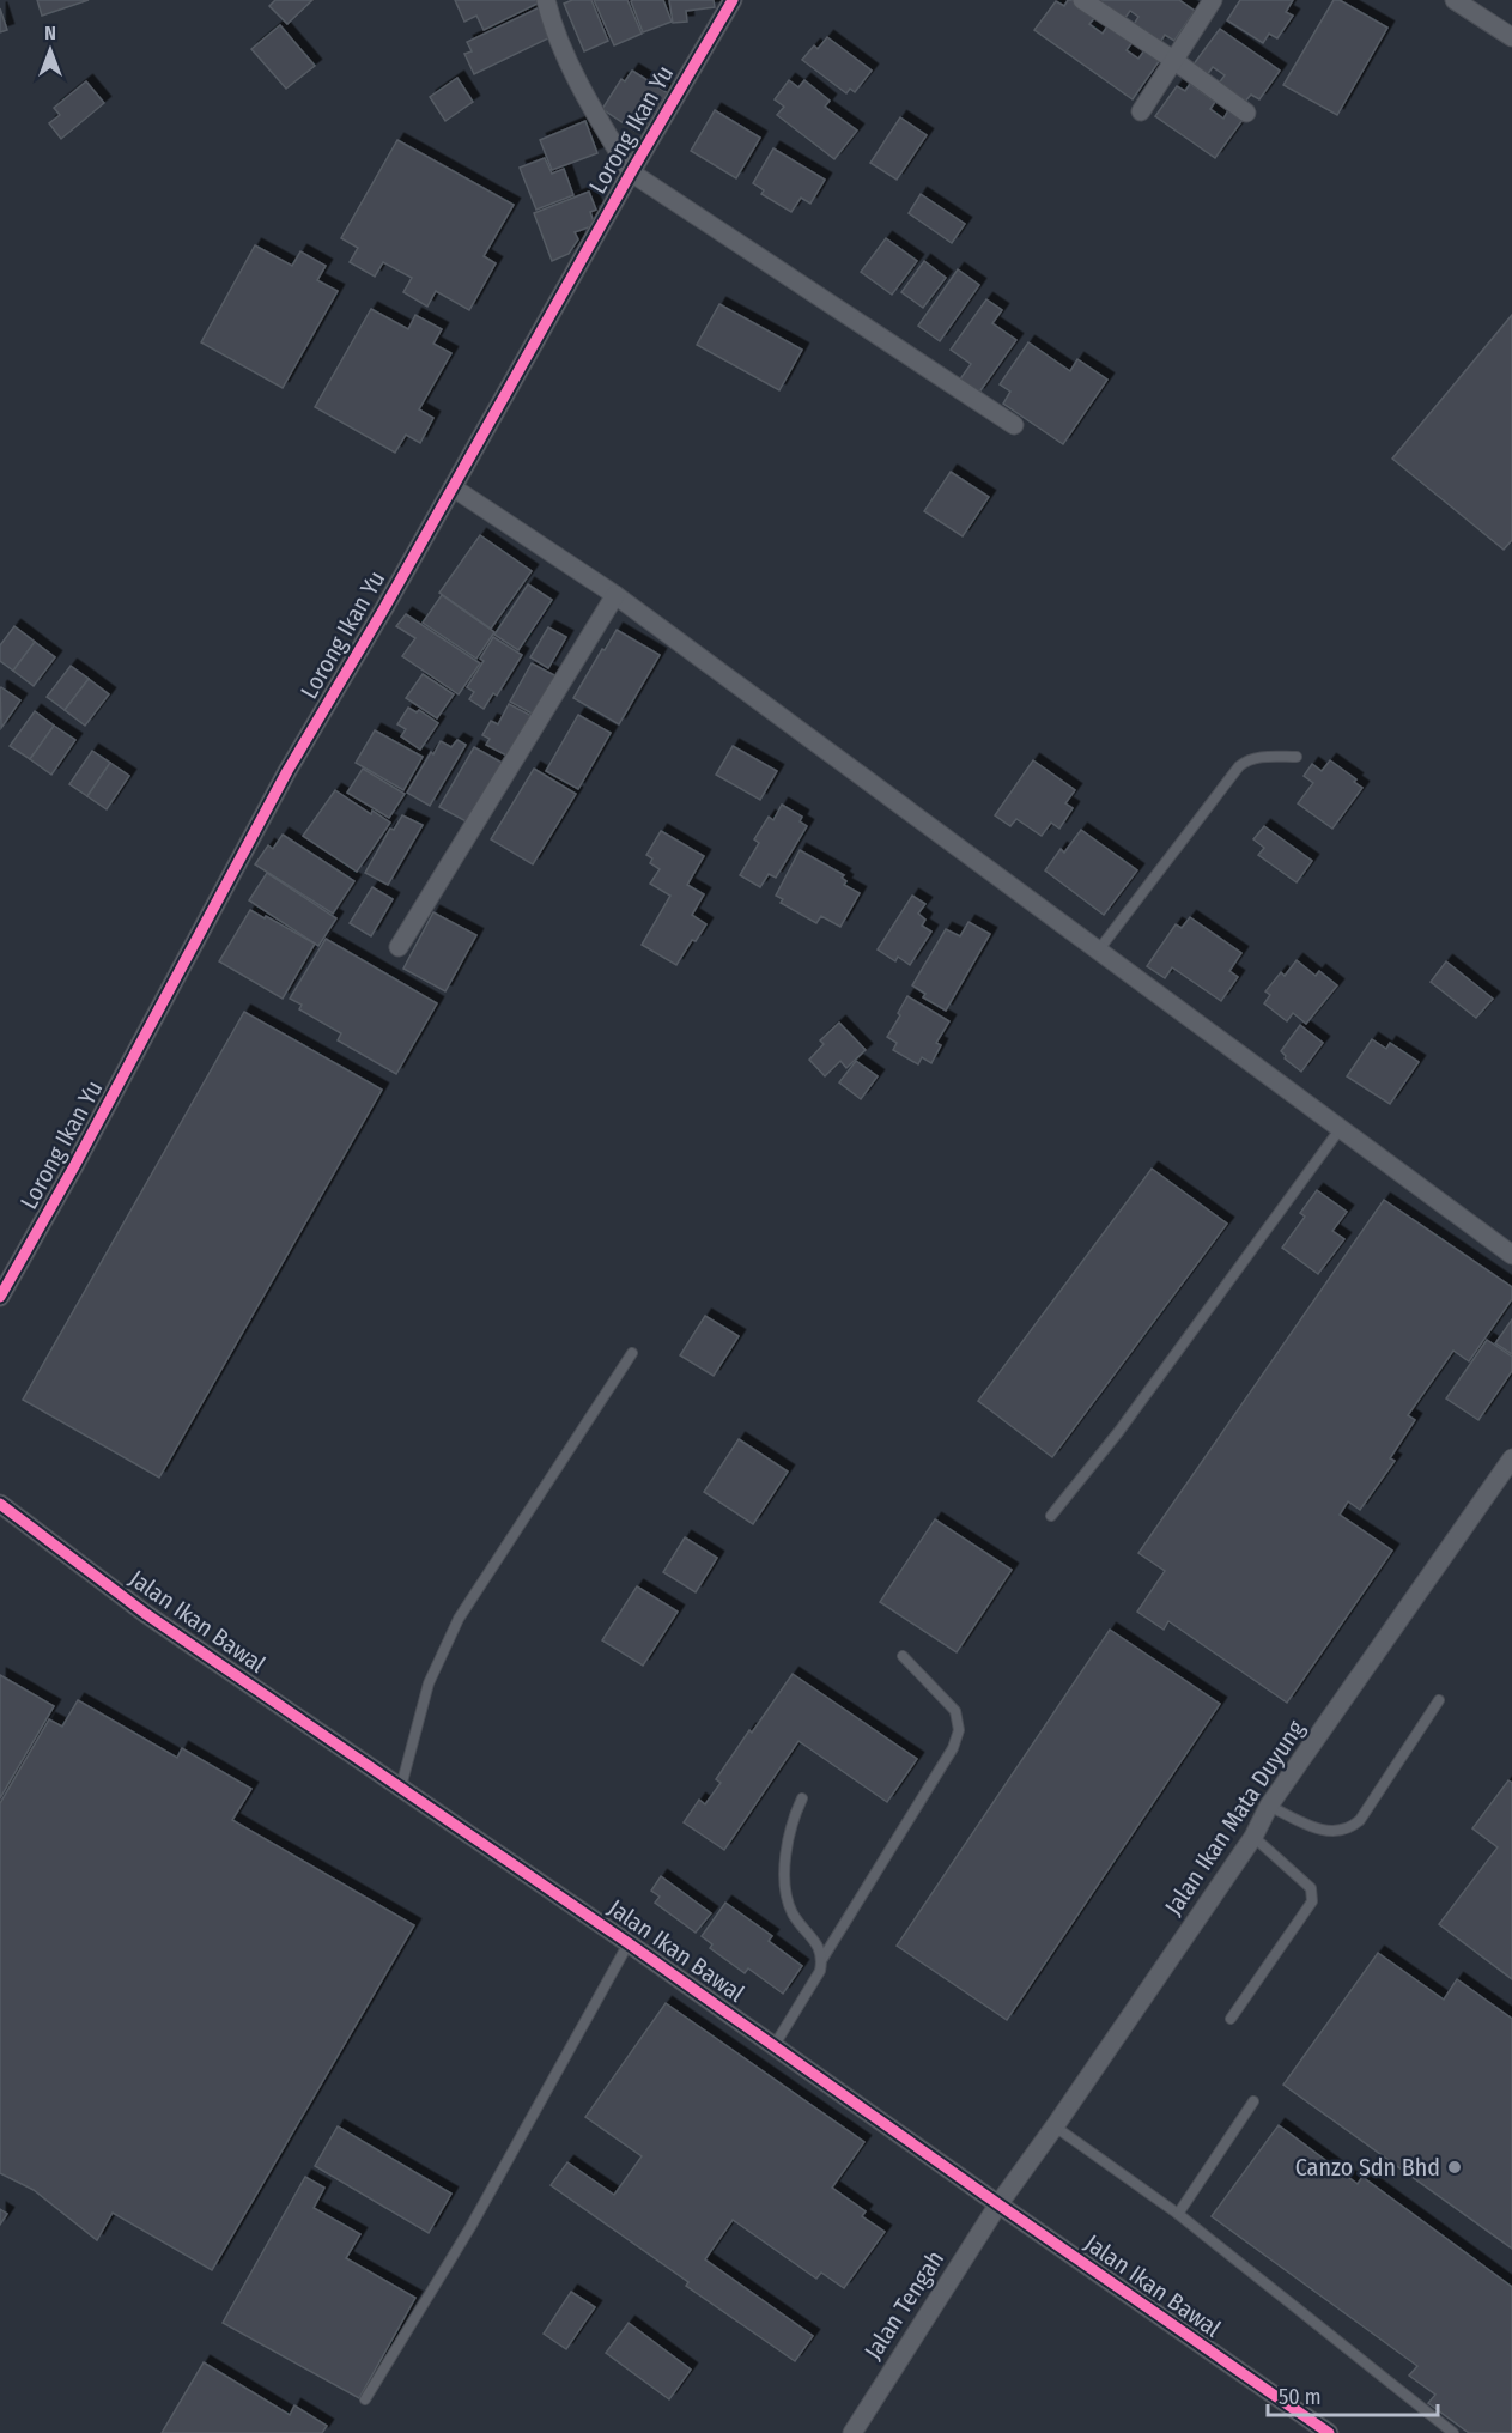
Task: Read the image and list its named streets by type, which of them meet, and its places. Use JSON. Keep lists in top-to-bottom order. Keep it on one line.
{"streets":{"street":["Lorong Ikan Yu","Jalan Ikan Bawal","Jalan Ikan Mata Duyung","Jalan Tengah"]},"crossings":[["Jalan Ikan Bawal","Jalan Ikan Mata Duyung"],["Jalan Ikan Bawal","Jalan Tengah"],["Jalan Ikan Mata Duyung","Jalan Tengah"]],"places":["Canzo Sdn Bhd"],"scale_bar":"50 m","north":"top"}
